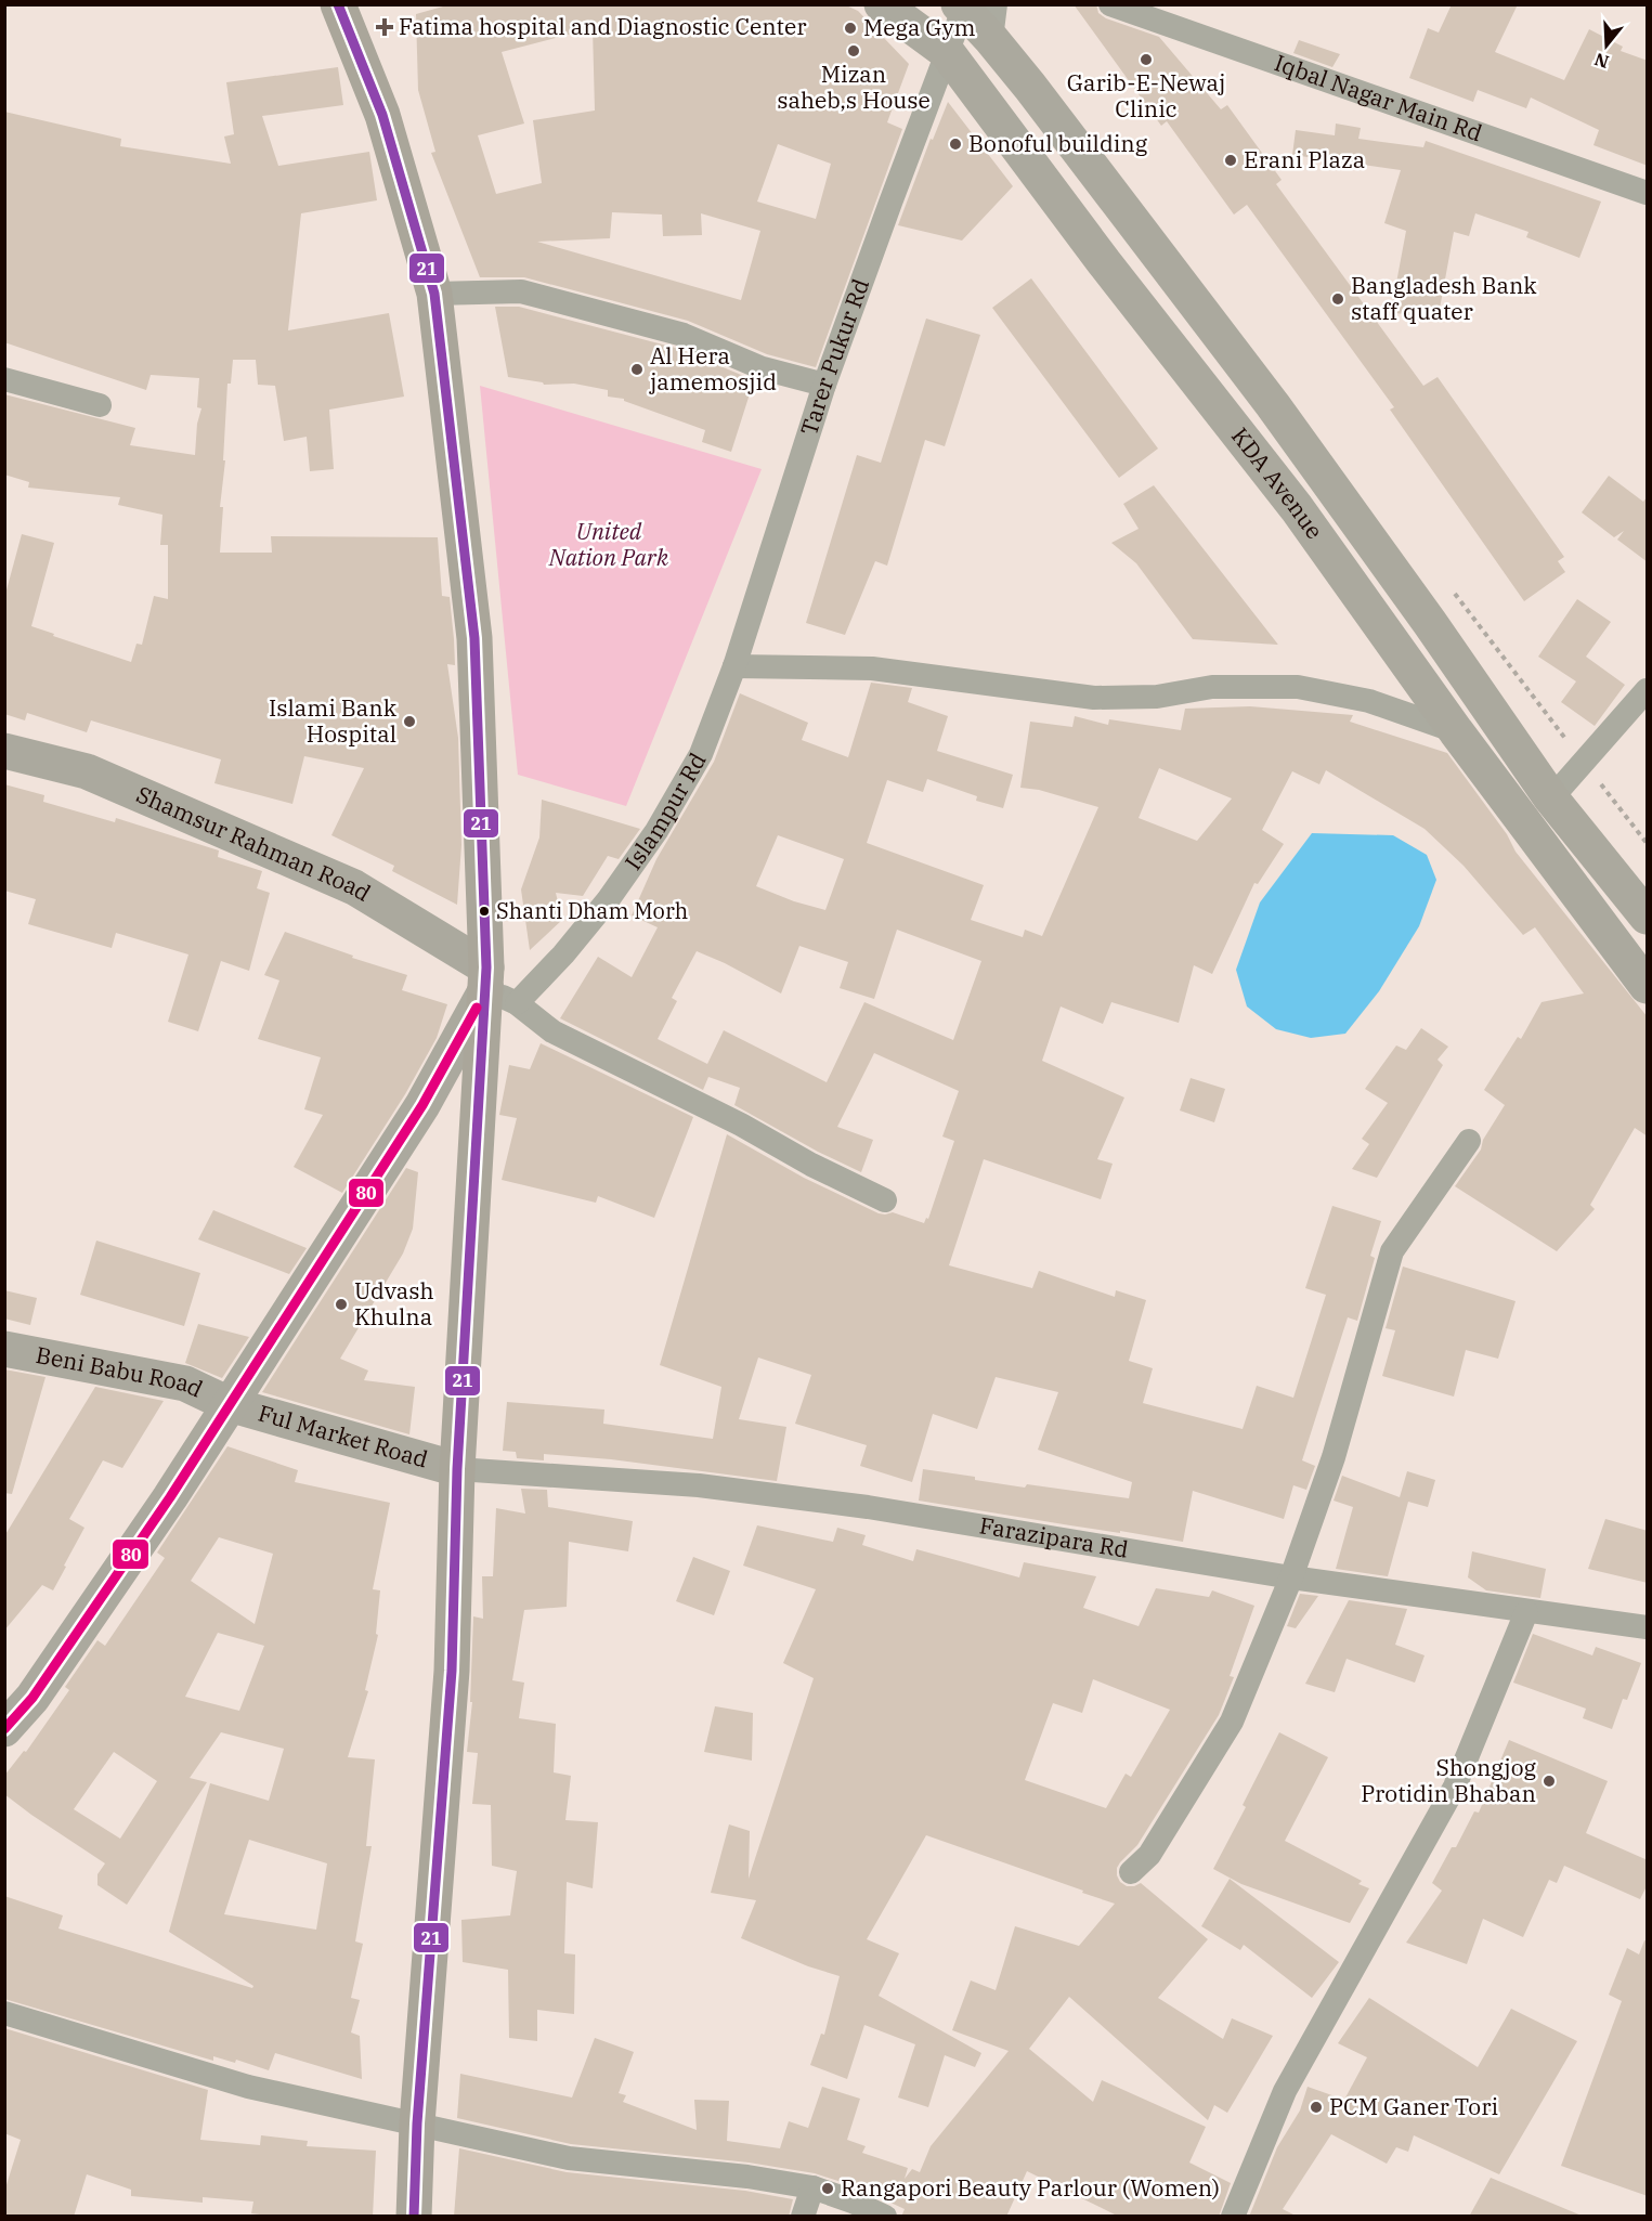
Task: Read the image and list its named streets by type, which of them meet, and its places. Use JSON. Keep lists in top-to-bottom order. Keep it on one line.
{"streets":{"main road":["KDA Avenue","Shamsur Rahman Road","Beni Babu Road","Ful Market Road"],"street":["Iqbal Nagar Main Rd","Tarer Pukur Rd","Islampur Rd","Farazipara Rd"]},"crossings":[["Tarer Pukur Rd","KDA Avenue"],["Tarer Pukur Rd","Islampur Rd"],["Islampur Rd","Shamsur Rahman Road"],["Beni Babu Road","Ful Market Road"],["Ful Market Road","Farazipara Rd"]],"parks":["United Nation Park"],"places":{"health":["Fatima hospital and Diagnostic Center"],"other":["Mega Gym","Mizan saheb,s House","Garib-E-Newaj Clinic","Bonoful building","Erani Plaza","Bangladesh Bank staff quater","Al Hera jamemosjid","Islami Bank Hospital","Shanti Dham Morh","Udvash Khulna","Shongjog Protidin Bhaban","PCM Ganer Tori","Rangapori Beauty Parlour (Women)"]},"lines":["transit line 21","transit line 80"],"north":"bottom"}
